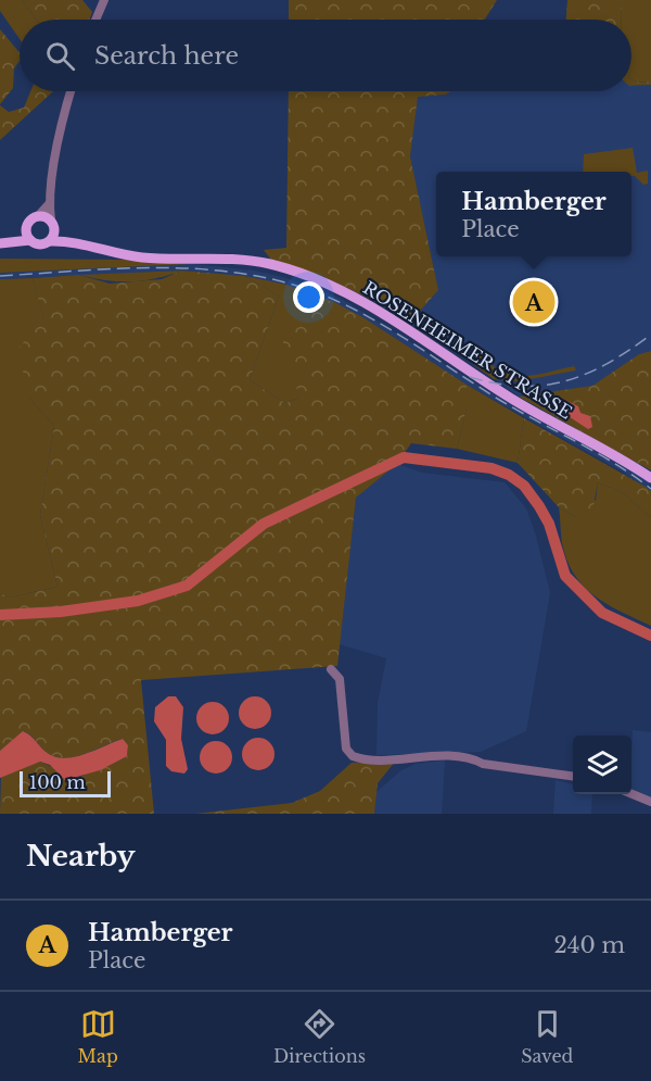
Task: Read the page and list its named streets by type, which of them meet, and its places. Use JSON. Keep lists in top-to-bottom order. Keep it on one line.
{"streets":{"main road":["ROSENHEIMER STRASSE"]},"scale_bar":"100 m","page":{"search":"Search here","popup":["Hamberger","Place"],"pins":"A","scale":"100 m","heading":"Nearby","list":[{"mark":"A","name":"Hamberger","note":"Place","value":"240 m"}],"nav":["Map","Directions","Saved"]}}
